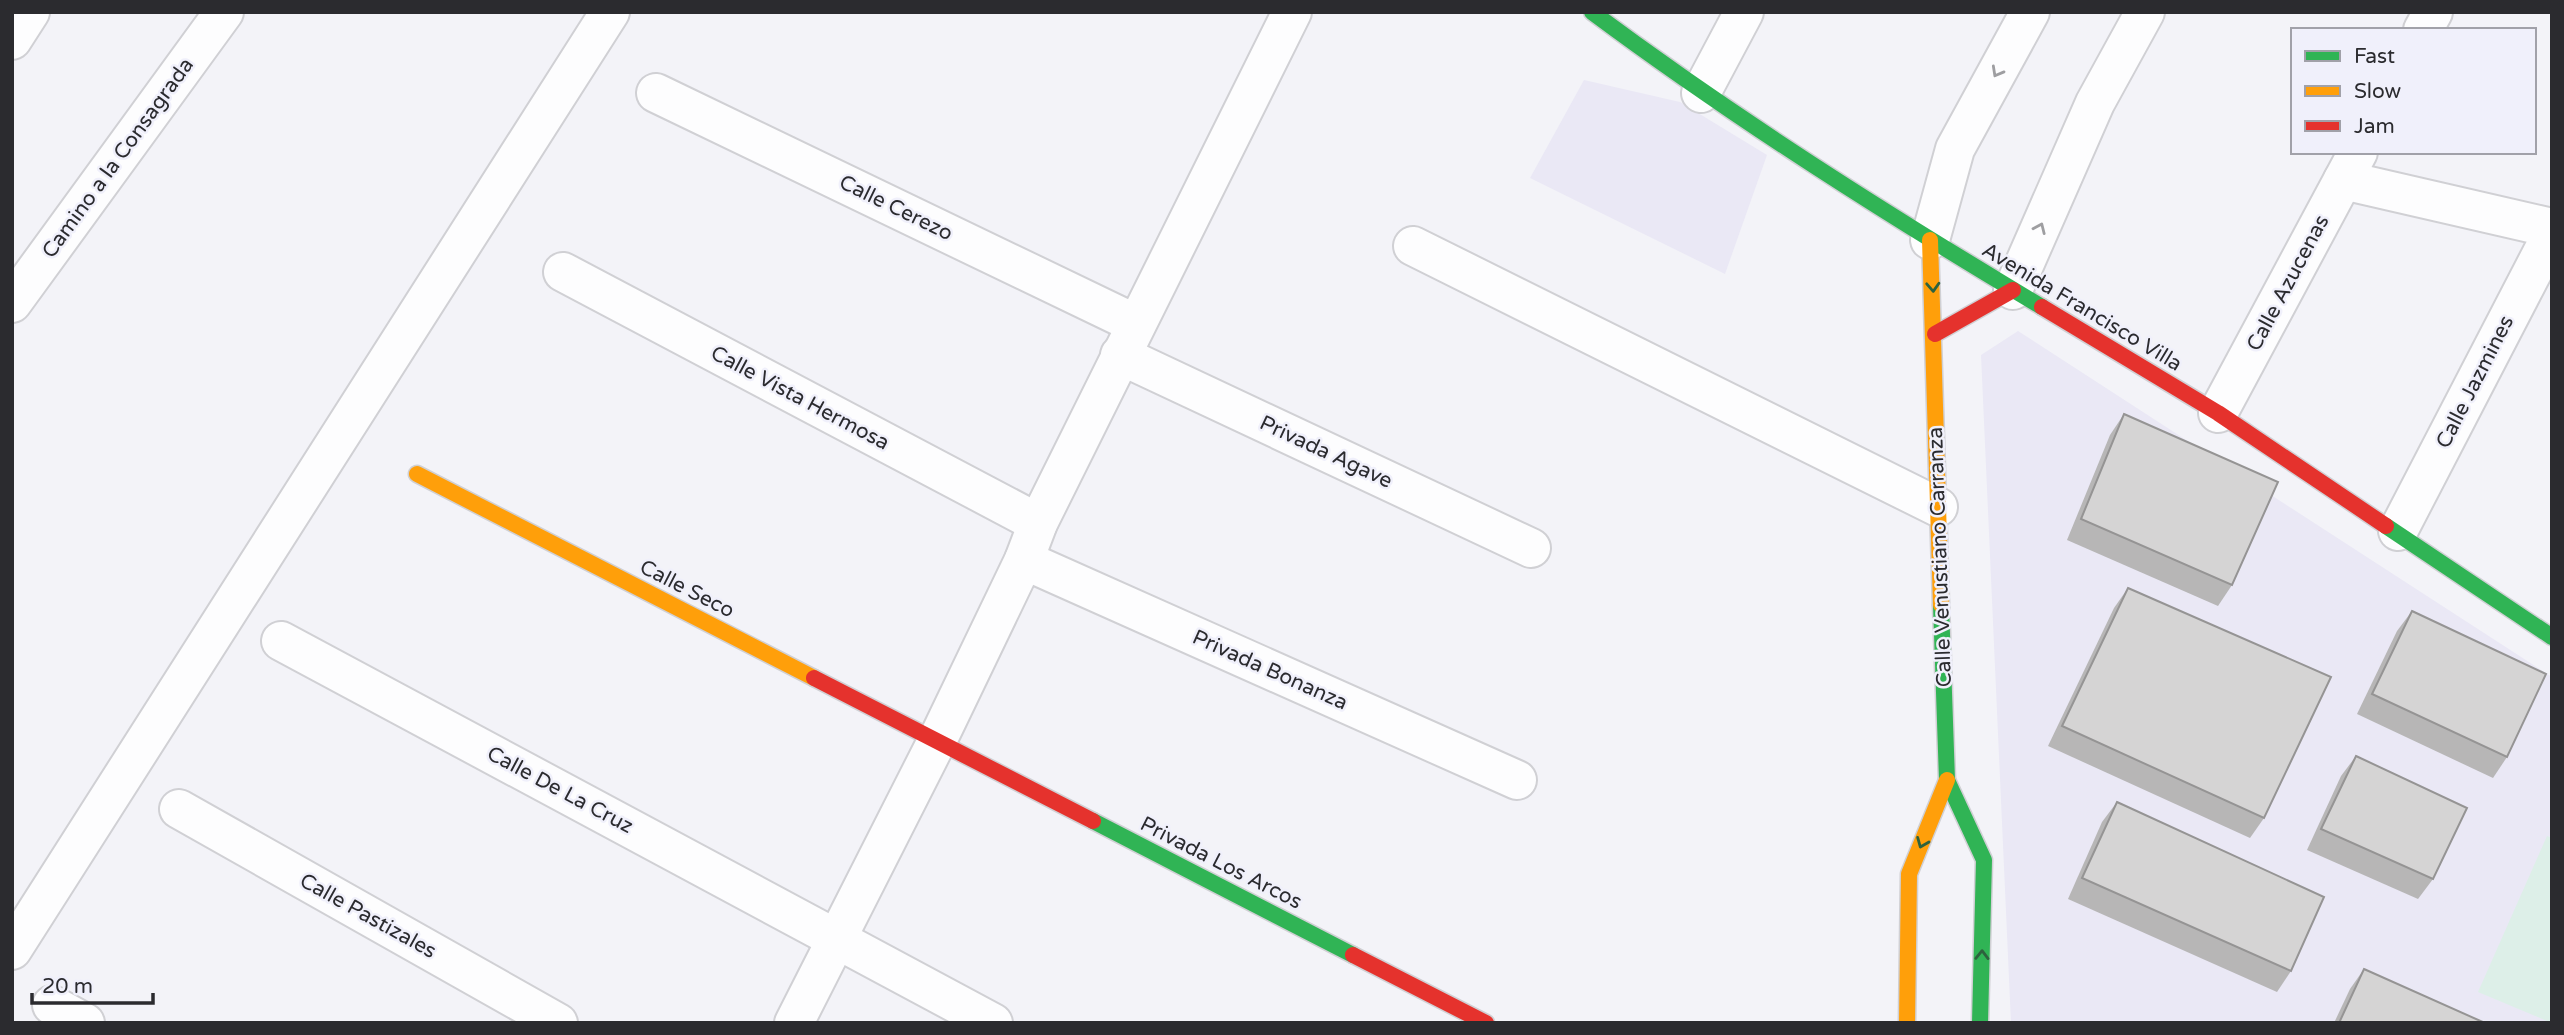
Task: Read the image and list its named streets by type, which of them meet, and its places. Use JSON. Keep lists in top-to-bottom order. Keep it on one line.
{"streets":{"street":["Camino a la Consagrada","Calle Cerezo","Calle Azucenas","Avenida Francisco Villa","Calle Jazmines","Calle Vista Hermosa","Privada Agave","Calle Venustiano Carranza","Calle Seco","Privada Bonanza","Calle De La Cruz","Privada Los Arcos","Calle Pastizales"]},"crossings":[["Calle Cerezo","Privada Agave"],["Calle Azucenas","Avenida Francisco Villa"],["Avenida Francisco Villa","Calle Jazmines"],["Avenida Francisco Villa","Calle Venustiano Carranza"],["Calle Seco","Privada Los Arcos"]],"legend":["Fast","Slow","Jam"],"scale_bar":"20 m"}
